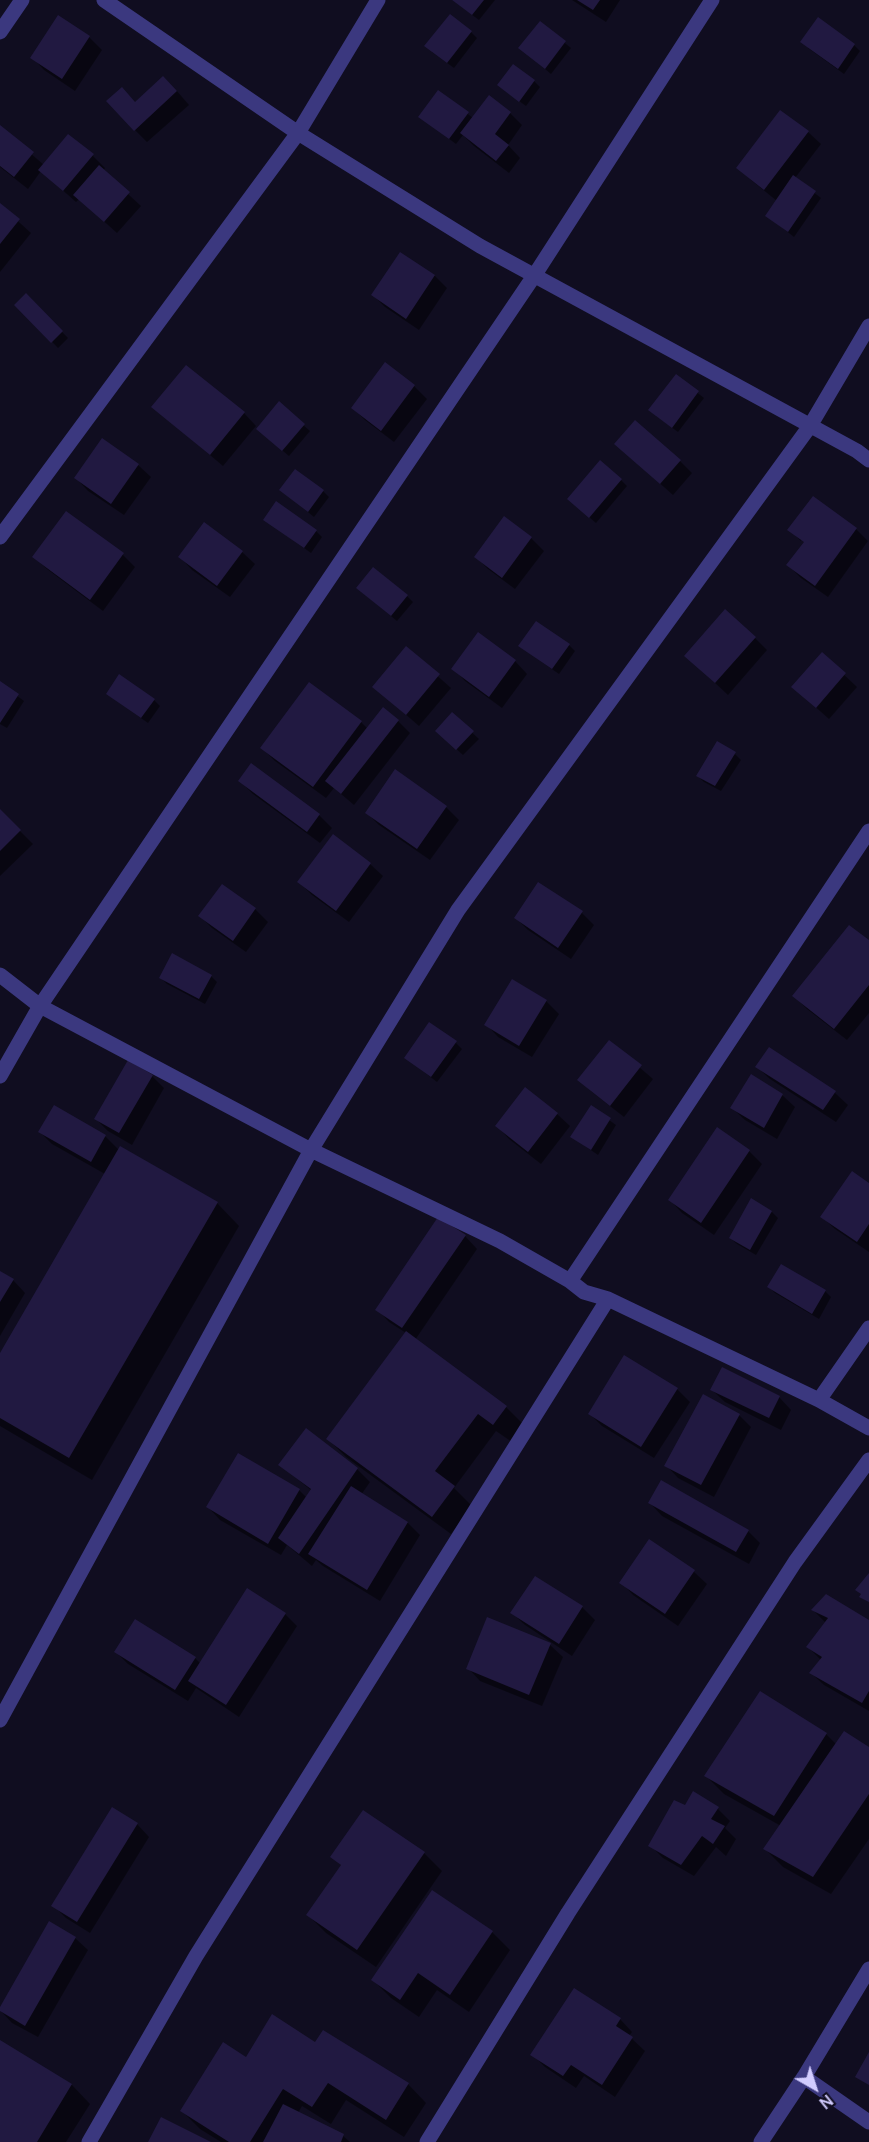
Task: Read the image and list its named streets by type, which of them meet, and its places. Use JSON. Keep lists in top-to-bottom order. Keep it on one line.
{"north":"bottom right"}
